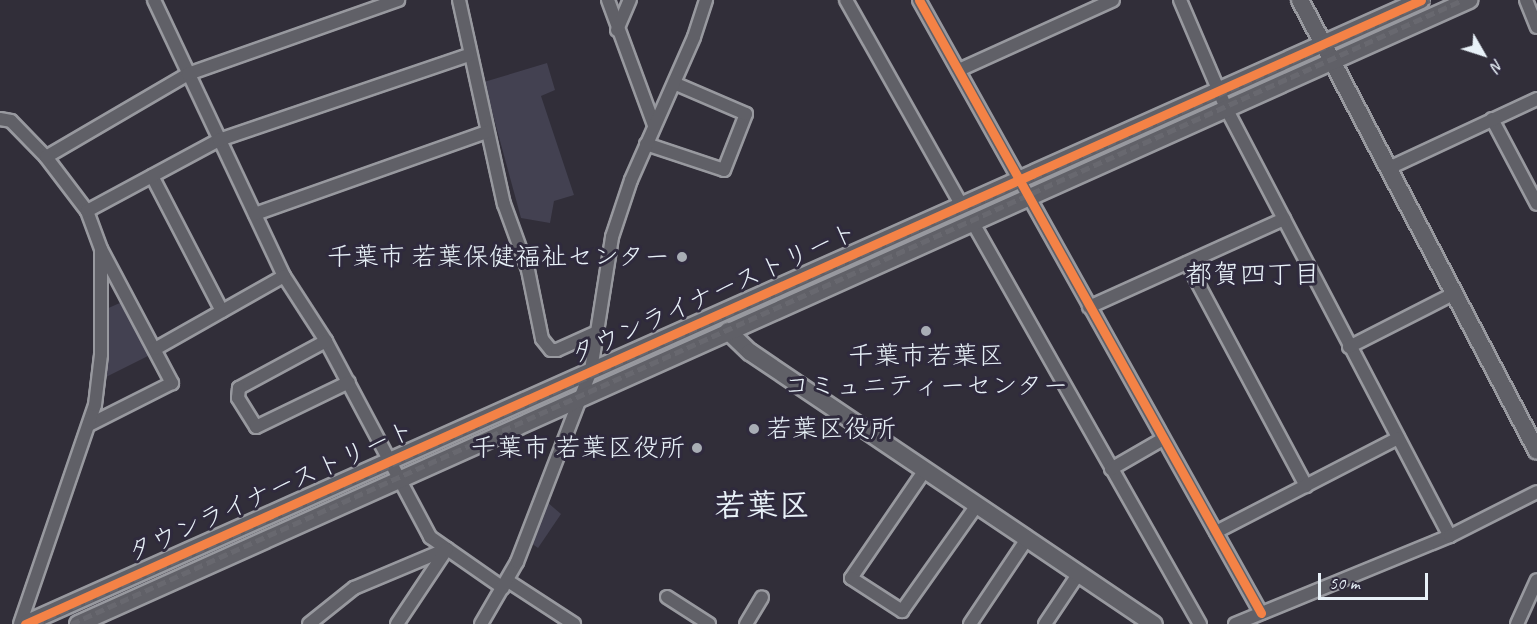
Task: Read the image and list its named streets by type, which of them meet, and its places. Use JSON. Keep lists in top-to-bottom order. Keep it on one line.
{"streets":{"street":["タウンライナーストリート"]},"districts":["都賀四丁目","若葉区"],"places":["千葉市 若葉保健福祉センター","千葉市若葉区 コミュニティーセンター","若葉区役所","千葉市 若葉区役所"],"scale_bar":"50 m","north":"bottom right"}
